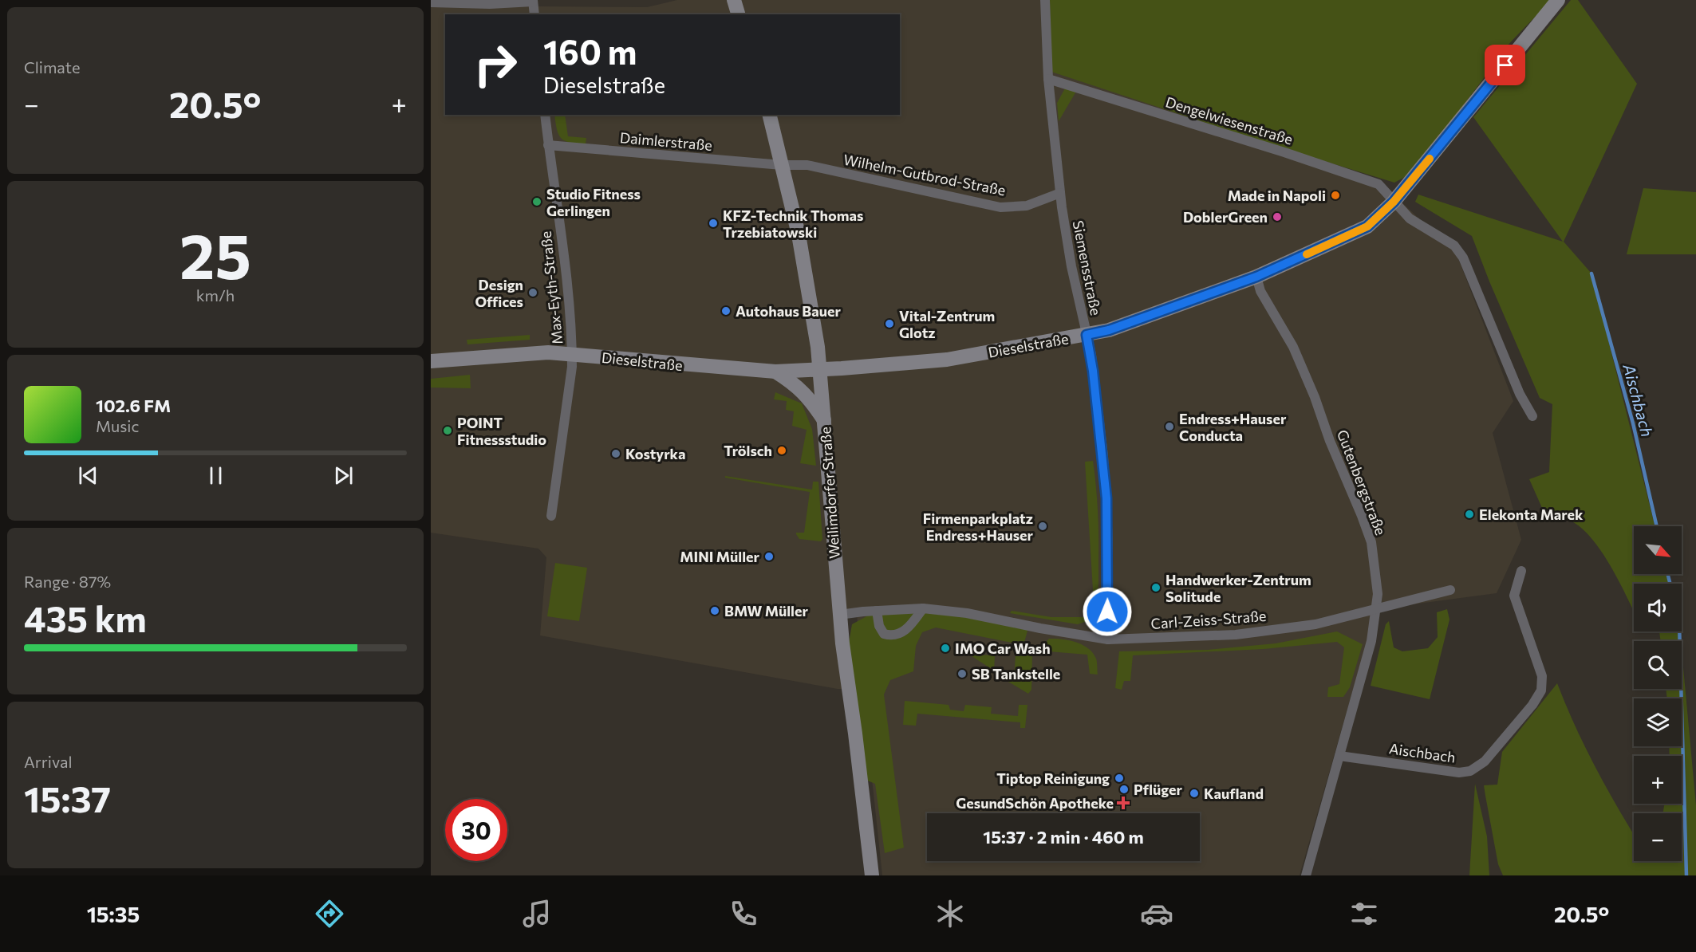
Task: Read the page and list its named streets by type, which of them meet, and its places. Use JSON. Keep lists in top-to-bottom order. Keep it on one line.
{"streets":{"street":["Dengelwiesenstraße","Daimlerstraße","Wilhelm-Gutbrod-Straße","Siemensstraße","Max-Eyth-Straße","Dieselstraße","Gutenbergstraße","Weilimdorfer Straße","Carl-Zeiss-Straße","Aischbach"]},"crossings":[["Dengelwiesenstraße","Siemensstraße"],["Dengelwiesenstraße","Dieselstraße"],["Daimlerstraße","Wilhelm-Gutbrod-Straße"],["Daimlerstraße","Max-Eyth-Straße"],["Daimlerstraße","Weilimdorfer Straße"],["Wilhelm-Gutbrod-Straße","Siemensstraße"],["Wilhelm-Gutbrod-Straße","Weilimdorfer Straße"],["Siemensstraße","Dieselstraße"],["Siemensstraße","Carl-Zeiss-Straße"],["Max-Eyth-Straße","Dieselstraße"],["Dieselstraße","Gutenbergstraße"],["Dieselstraße","Weilimdorfer Straße"],["Gutenbergstraße","Carl-Zeiss-Straße"],["Gutenbergstraße","Aischbach"]],"water":["Aischbach"],"places":{"other":["Made in Napoli","Studio Fitness Gerlingen","DoblerGreen","KFZ-Technik Thomas Trzebiatowski","Design Offices","Autohaus Bauer","Vital-Zentrum Glotz","Endress+Hauser Conducta","POINT Fitnessstudio","Trölsch","Kostyrka","Elekonta Marek","Firmenparkplatz Endress+Hauser","MINI Müller","Handwerker-Zentrum Solitude","BMW Müller","IMO Car Wash","SB Tankstelle","Tiptop Reinigung","Pflüger","Kaufland"],"health":["GesundSchön Apotheke"]},"north":"bottom right","page":{"tile":["Climate",["25","km/h"],["Range · 87%","435 km"],["Arrival","15:37"]],"turn":["160 m","Dieselstraße"],"heat":["−","20.5°","+"],"song":["102.6 FM","Music"],"map_buttons":["+","−"],"limit":"30","trip":"15:37 · 2 min · 460 m","tabs":["15:35","20.5°"]}}
